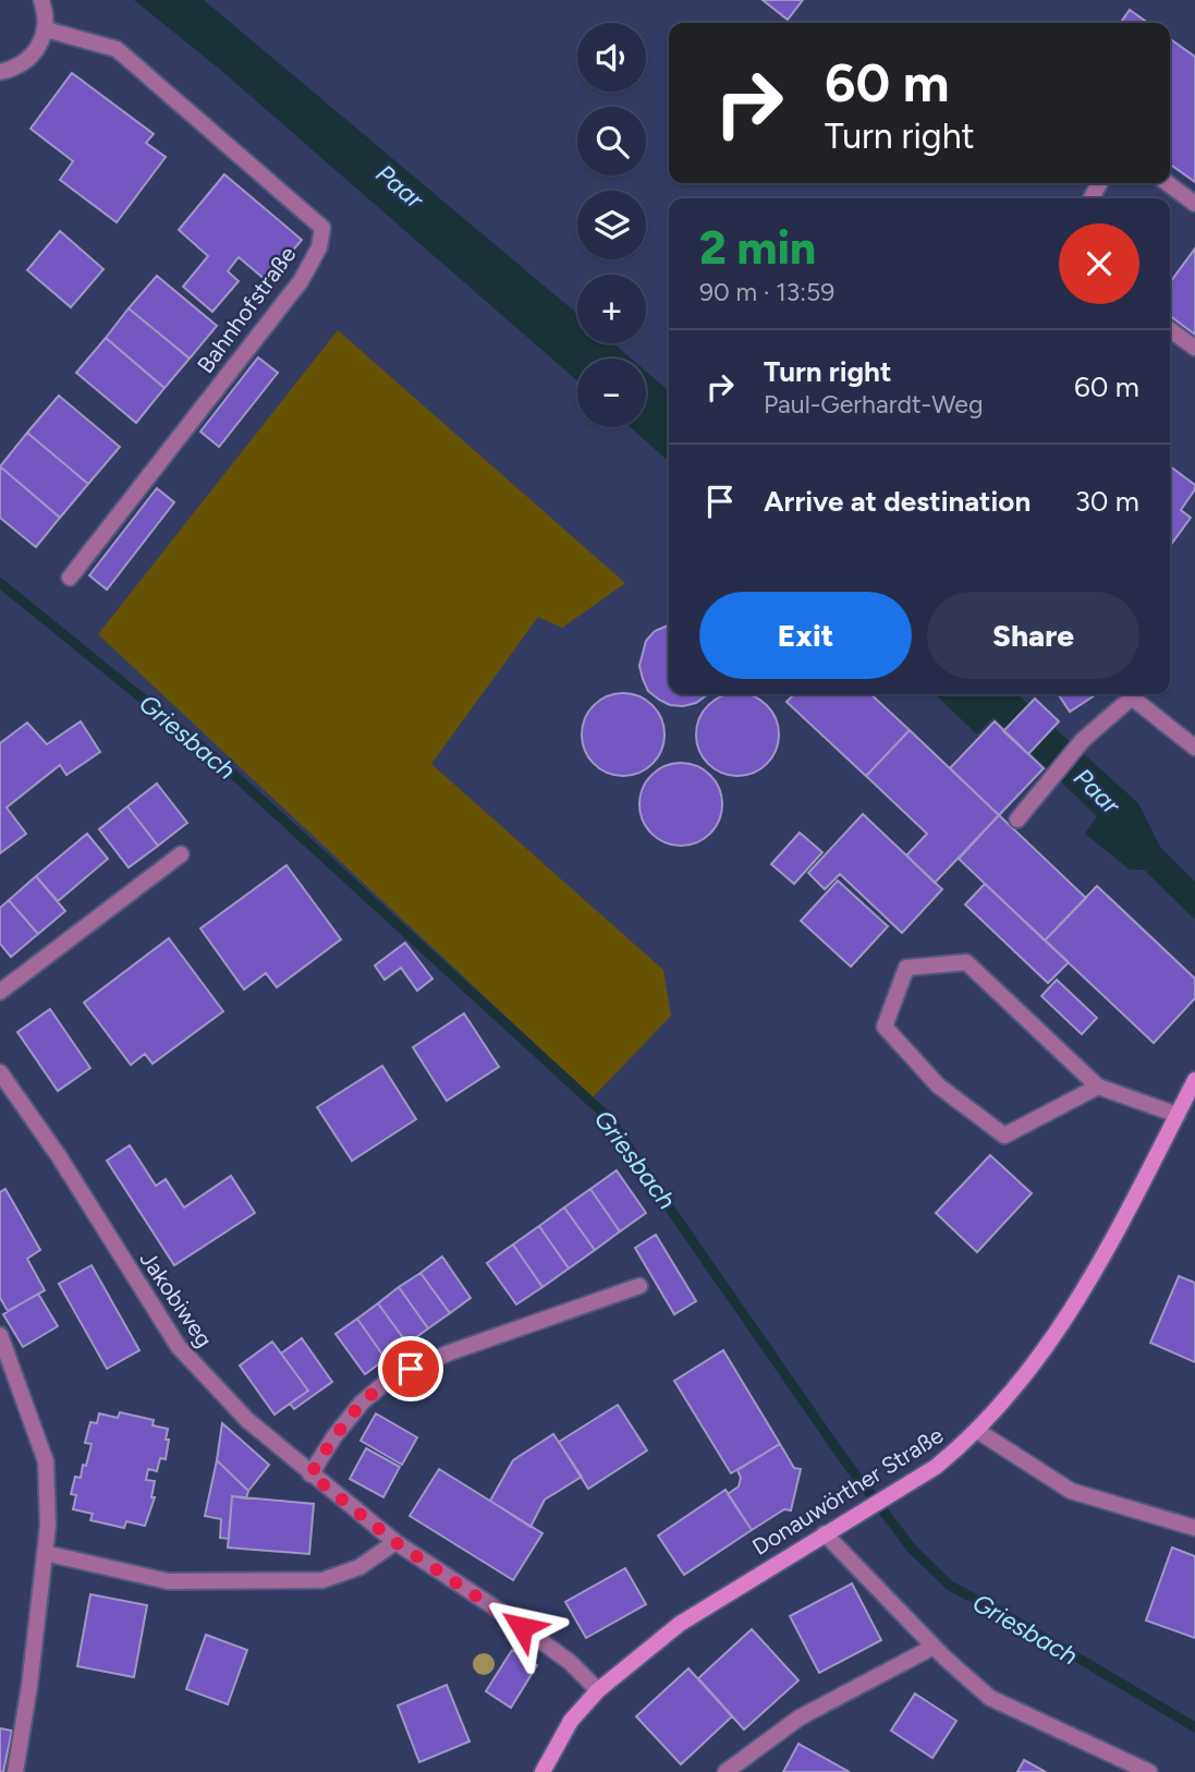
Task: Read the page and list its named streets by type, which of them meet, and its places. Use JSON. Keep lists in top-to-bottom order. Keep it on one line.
{"streets":{"main road":["Donauwörther Straße"],"street":["Bahnhofstraße","Jakobiweg"]},"crossings":[["Jakobiweg","Donauwörther Straße"]],"water":["Paar","Griesbach"],"page":{"map_buttons":["+","−"],"turn":["60 m","Turn right"],"heading":["2 min","90 m · 13:59"],"list":[{"name":"Turn right","note":"Paul-Gerhardt-Weg","value":"60 m"},{"name":"Arrive at destination","value":"30 m"}],"buttons":["Exit","Share"]}}
